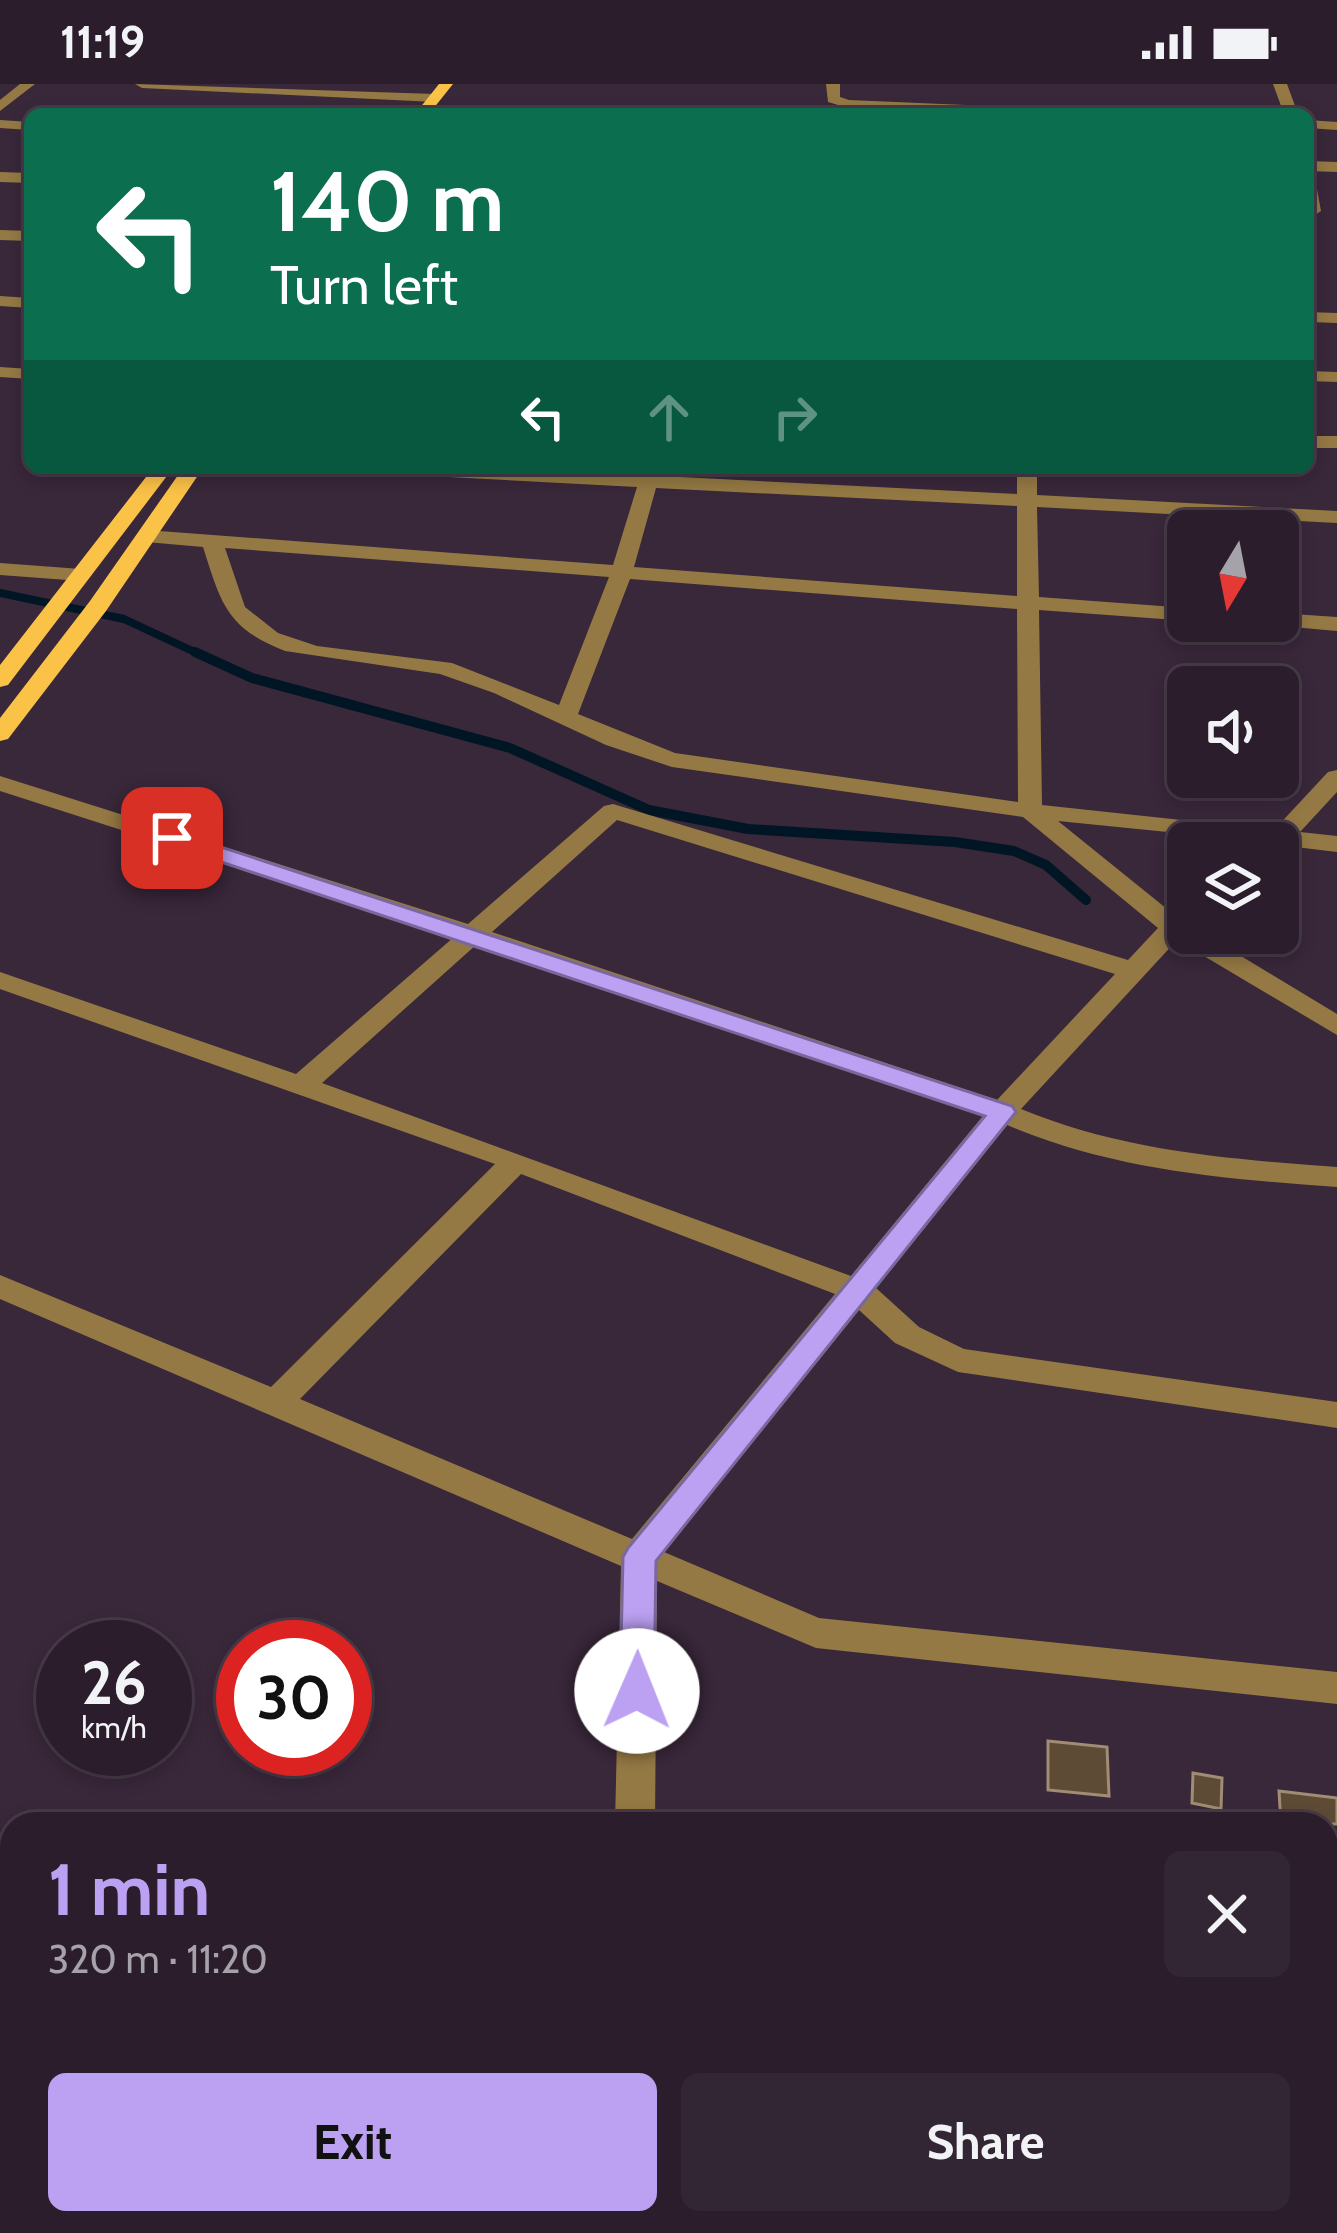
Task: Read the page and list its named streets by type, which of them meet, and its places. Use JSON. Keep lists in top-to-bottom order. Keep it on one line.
{"north":"bottom","page":{"status":"11:19","turn":["140 m","Turn left"],"speed":"26 km/h","limit":"30","heading":["1 min","320 m · 11:20"],"buttons":["Exit","Share"]}}
